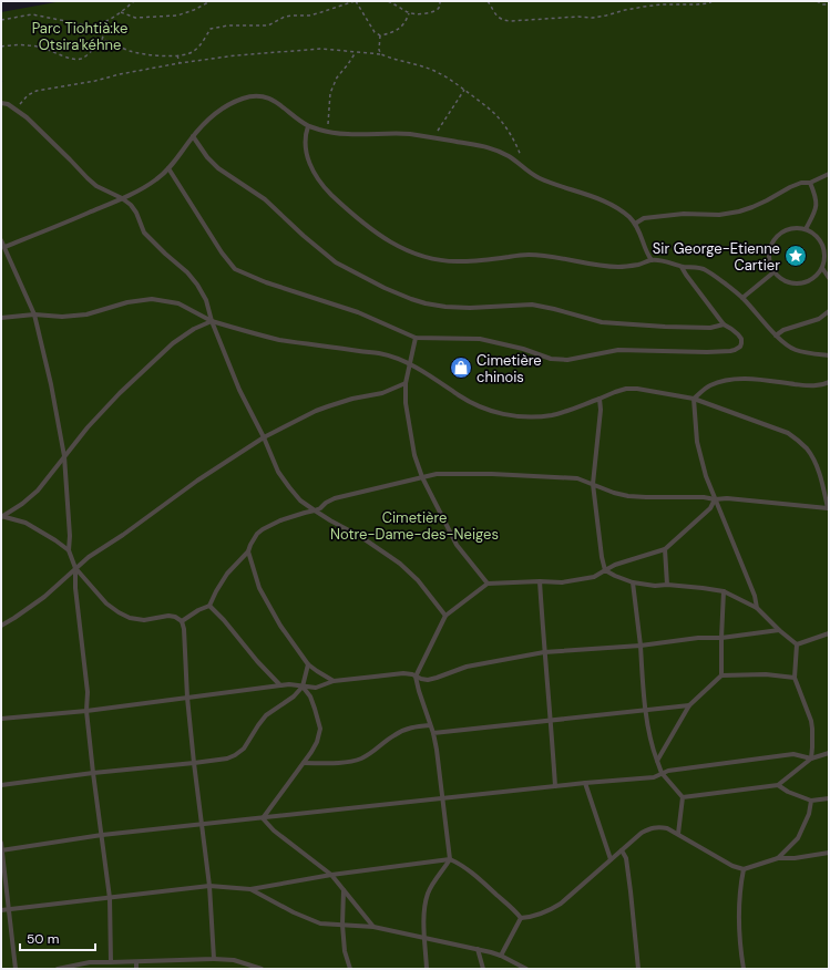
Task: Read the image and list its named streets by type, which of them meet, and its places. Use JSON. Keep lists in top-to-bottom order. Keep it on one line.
{"parks":["Parc Tiohtià:ke Otsira'kéhne","Cimetière Notre-Dame-des-Neiges"],"places":{"place":["Sir George-Etienne Cartier"],"shop":["Cimetière chinois"]},"scale_bar":"50 m"}
